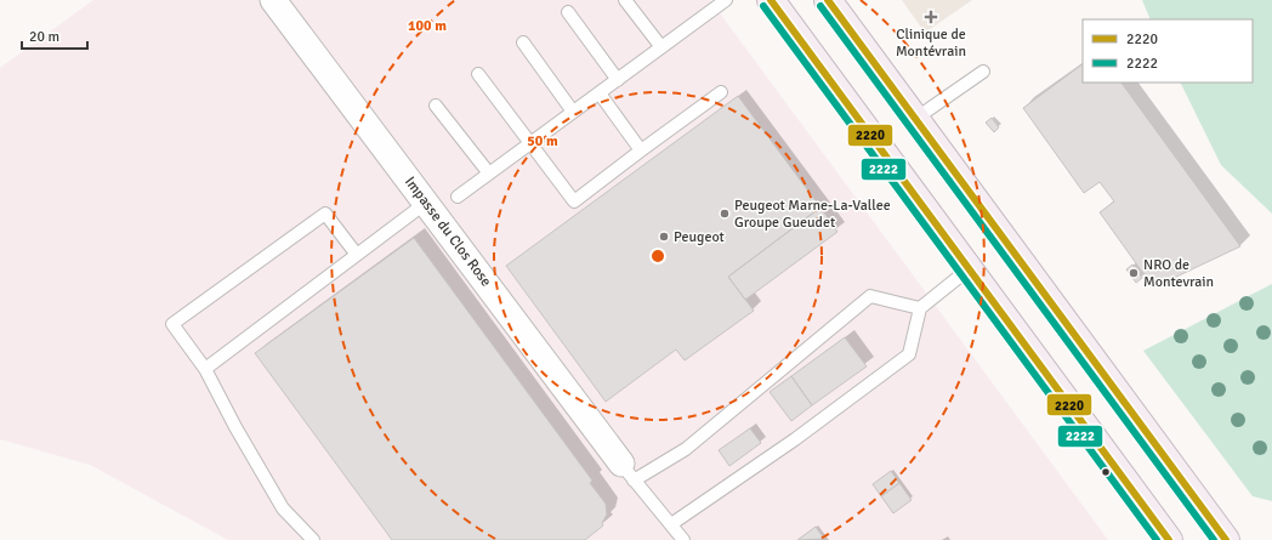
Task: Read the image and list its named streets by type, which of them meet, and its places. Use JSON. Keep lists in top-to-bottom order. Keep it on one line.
{"streets":{"street":["Impasse du Clos Rose"]},"places":{"health":["Clinique de Montévrain"],"other":["Peugeot Marne-La-Vallee Groupe Gueudet","Peugeot","NRO de Montevrain"]},"lines":["transit line 2220","transit line 2222"],"legend":["2220","2222"],"scale_bar":"20 m","rings":["100 m","50 m"]}
